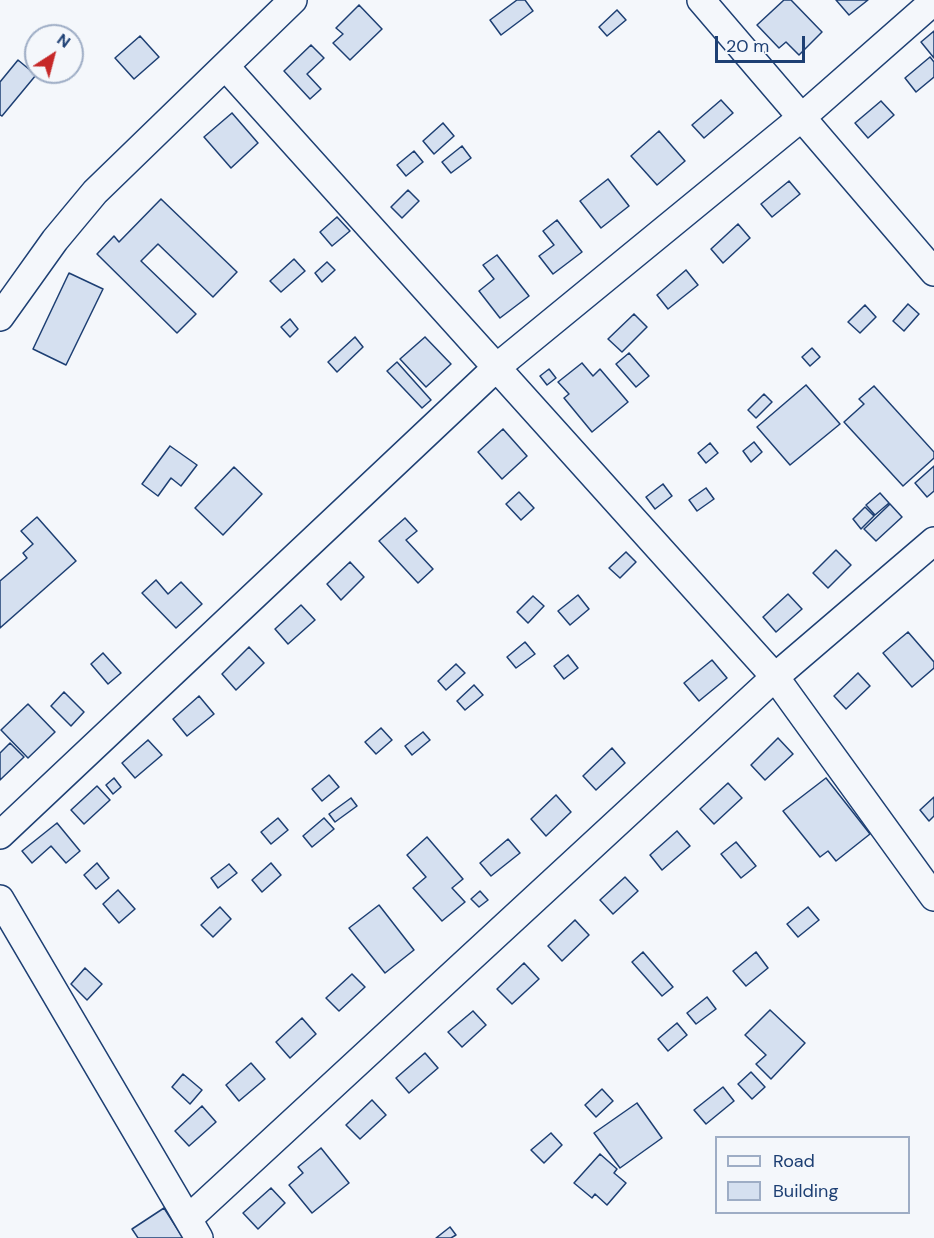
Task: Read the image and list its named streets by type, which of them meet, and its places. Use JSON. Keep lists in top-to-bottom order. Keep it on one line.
{"legend":["Road","Building"],"scale_bar":"20 m","north":"top right"}
